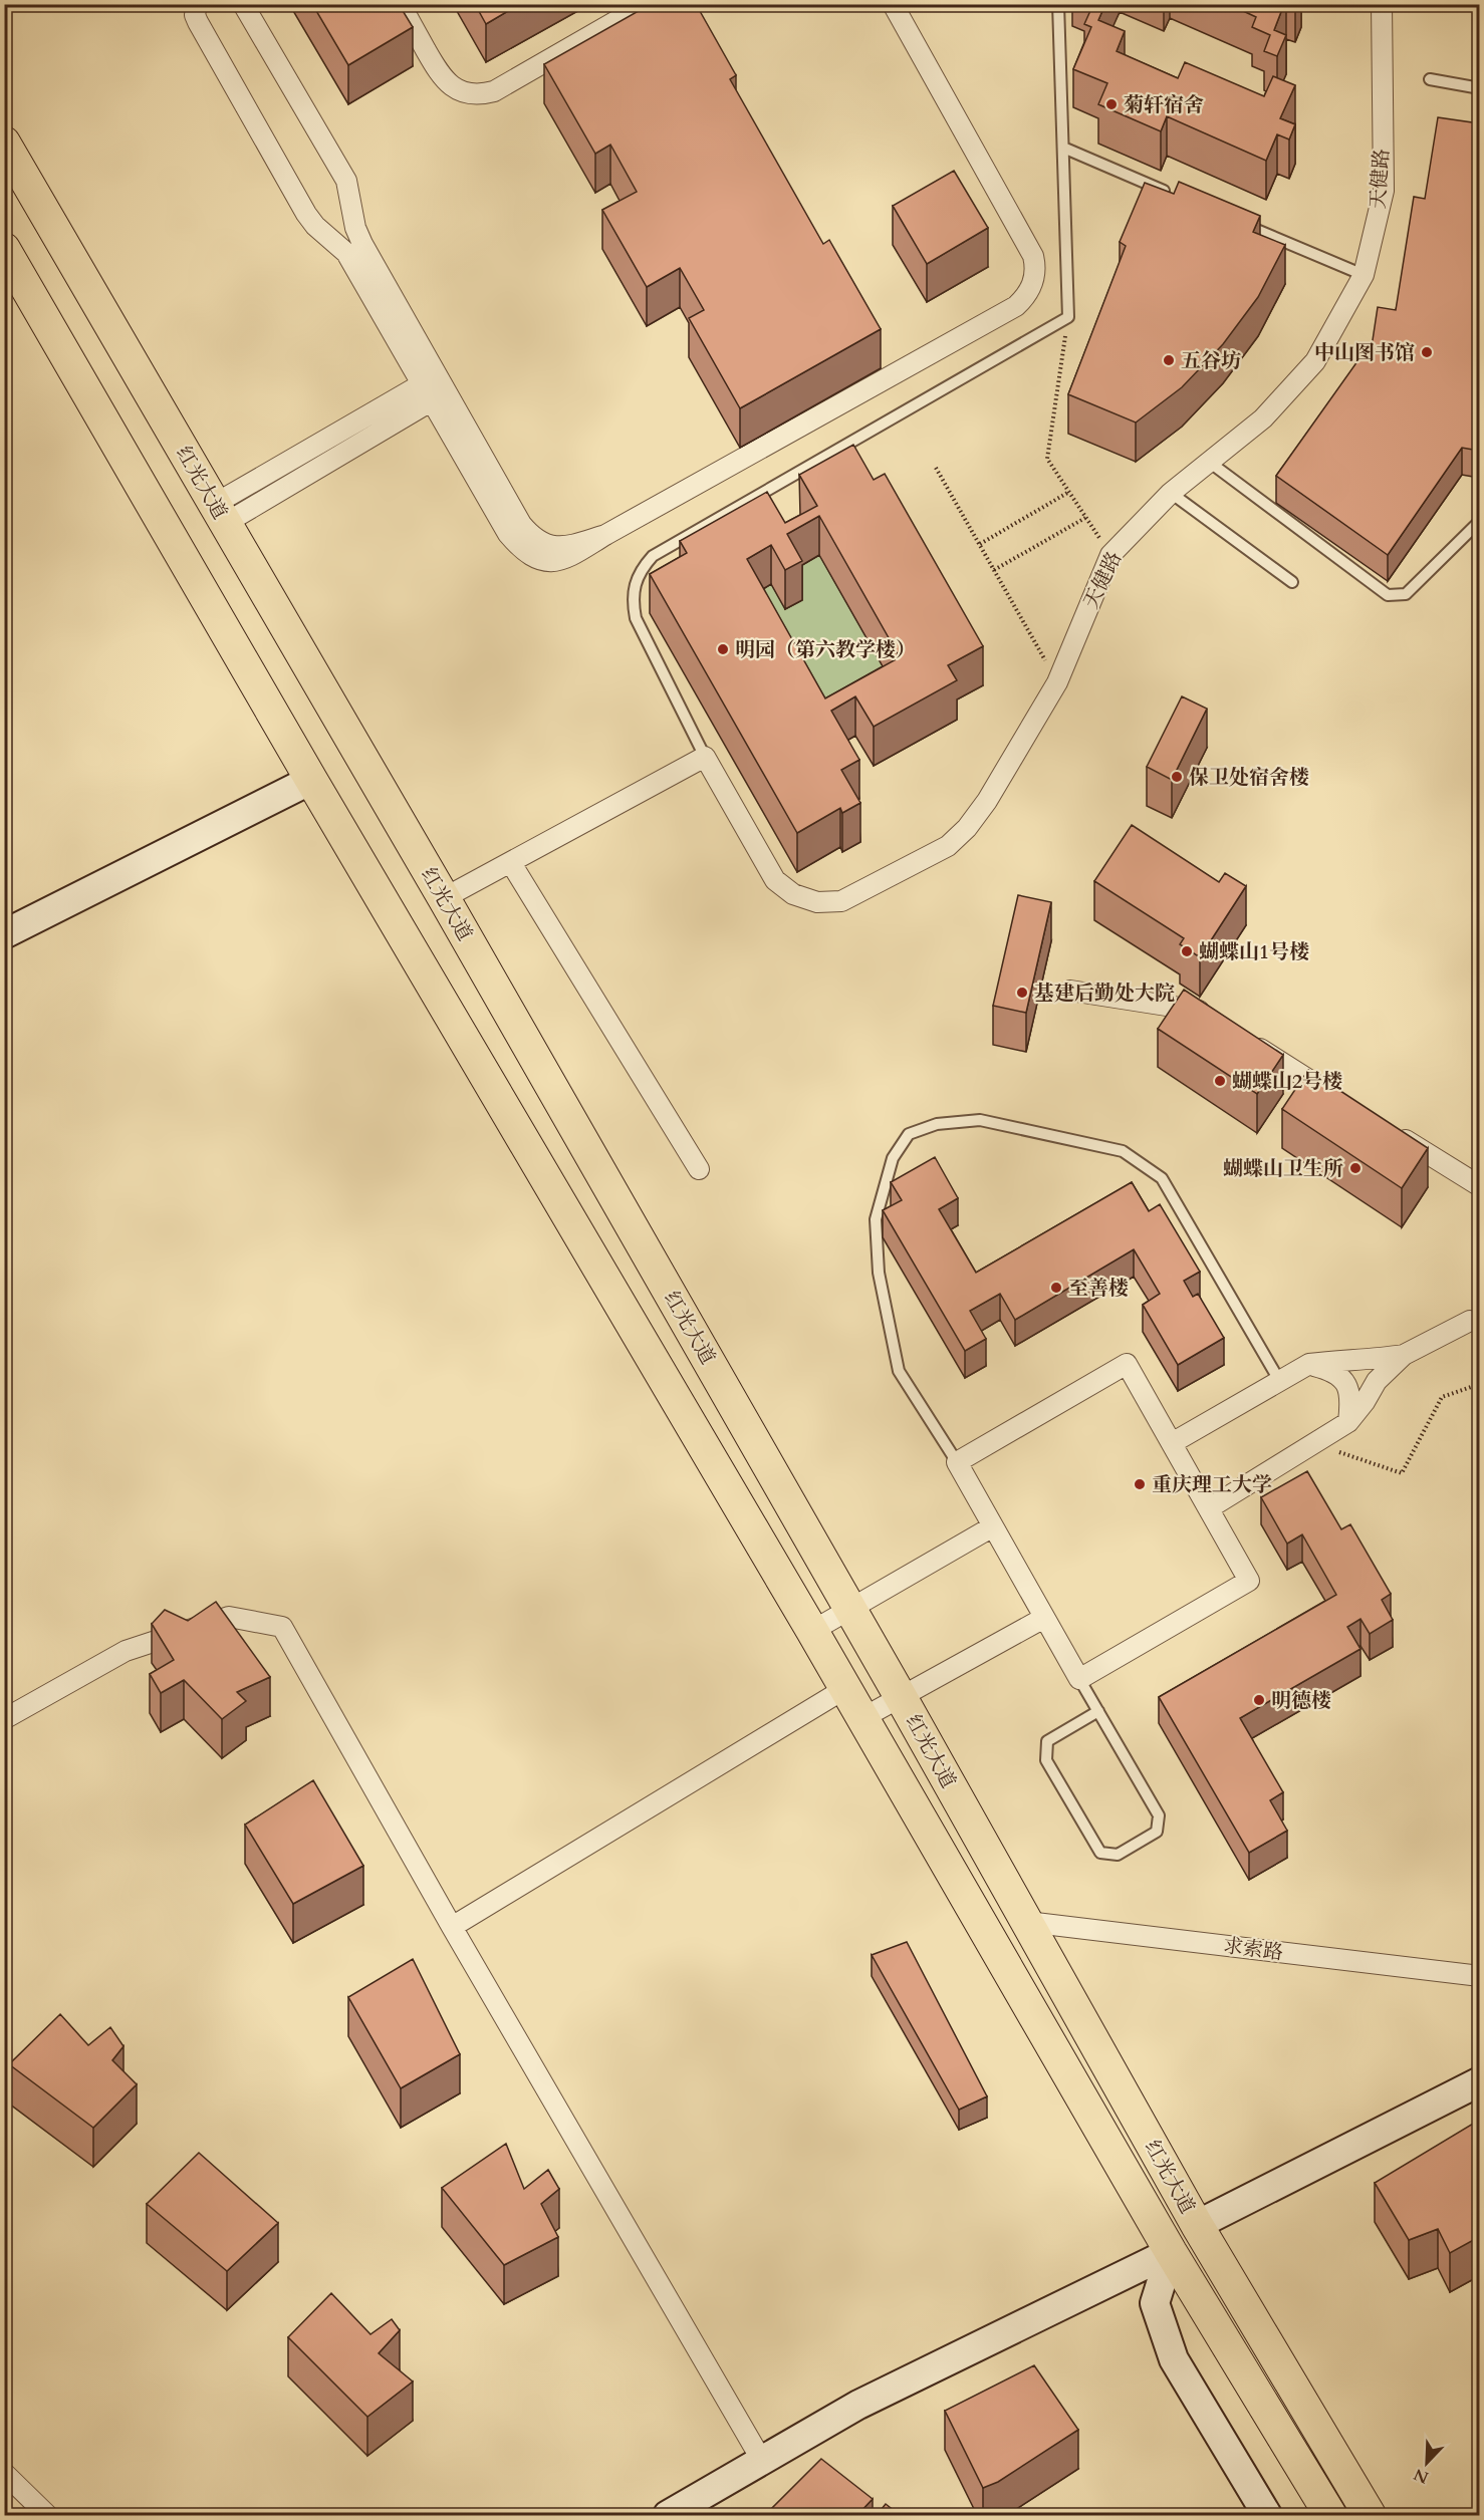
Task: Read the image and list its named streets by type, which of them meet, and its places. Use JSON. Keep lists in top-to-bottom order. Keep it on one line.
{"streets":{"main road":["红光大道"],"street":["天健路","求索路"]},"crossings":[["红光大道","求索路"]],"places":["菊轩宿舍","中山图书馆","五谷坊","明园（第六教学楼）","保卫处宿舍楼","蝴蝶山1号楼","基建后勤处大院","蝴蝶山2号楼","蝴蝶山卫生所","至善楼","重庆理工大学","明德楼"],"north":"bottom left"}
